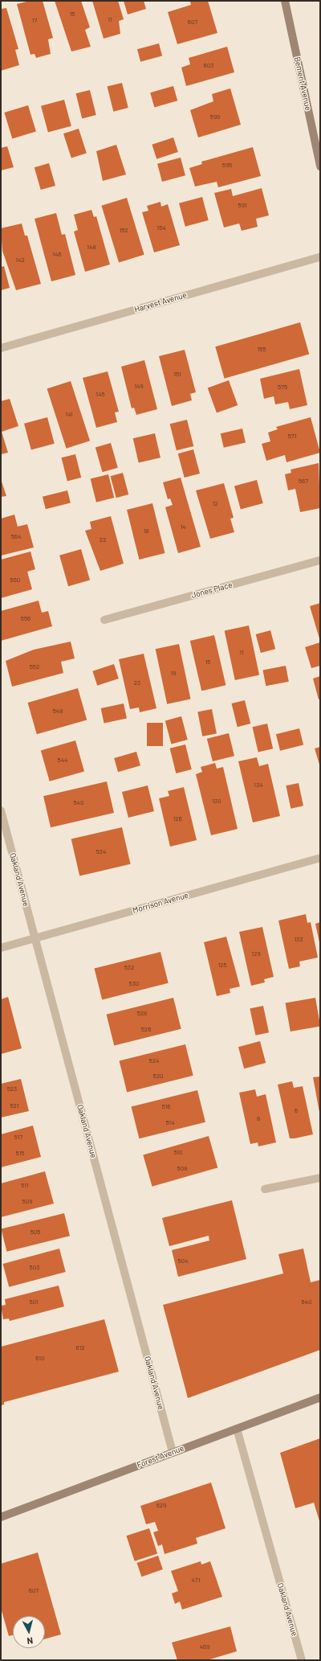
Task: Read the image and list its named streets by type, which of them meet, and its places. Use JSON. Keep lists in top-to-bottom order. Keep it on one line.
{"streets":{"main road":["Bement Avenue","Forest Avenue"],"street":["Harvest Avenue","Jones Place","Oakland Avenue","Morrison Avenue"]},"crossings":[["Oakland Avenue","Morrison Avenue"],["Oakland Avenue","Forest Avenue"]],"house_numbers":["15","11","17","607","603","599","595","591","154","152","148","146","142","155","151","149","575","145","141","571","567","12","14","18","564","22","560","556","11","15","552","19","23","548","544","134","130","540","126","534","133","129","125","532","530","528","526","524","520","523","521","516","6","8","514","517","510","515","508","511","509","505","504","503","501","640","612","610","629","471","607","469"],"north":"bottom"}
